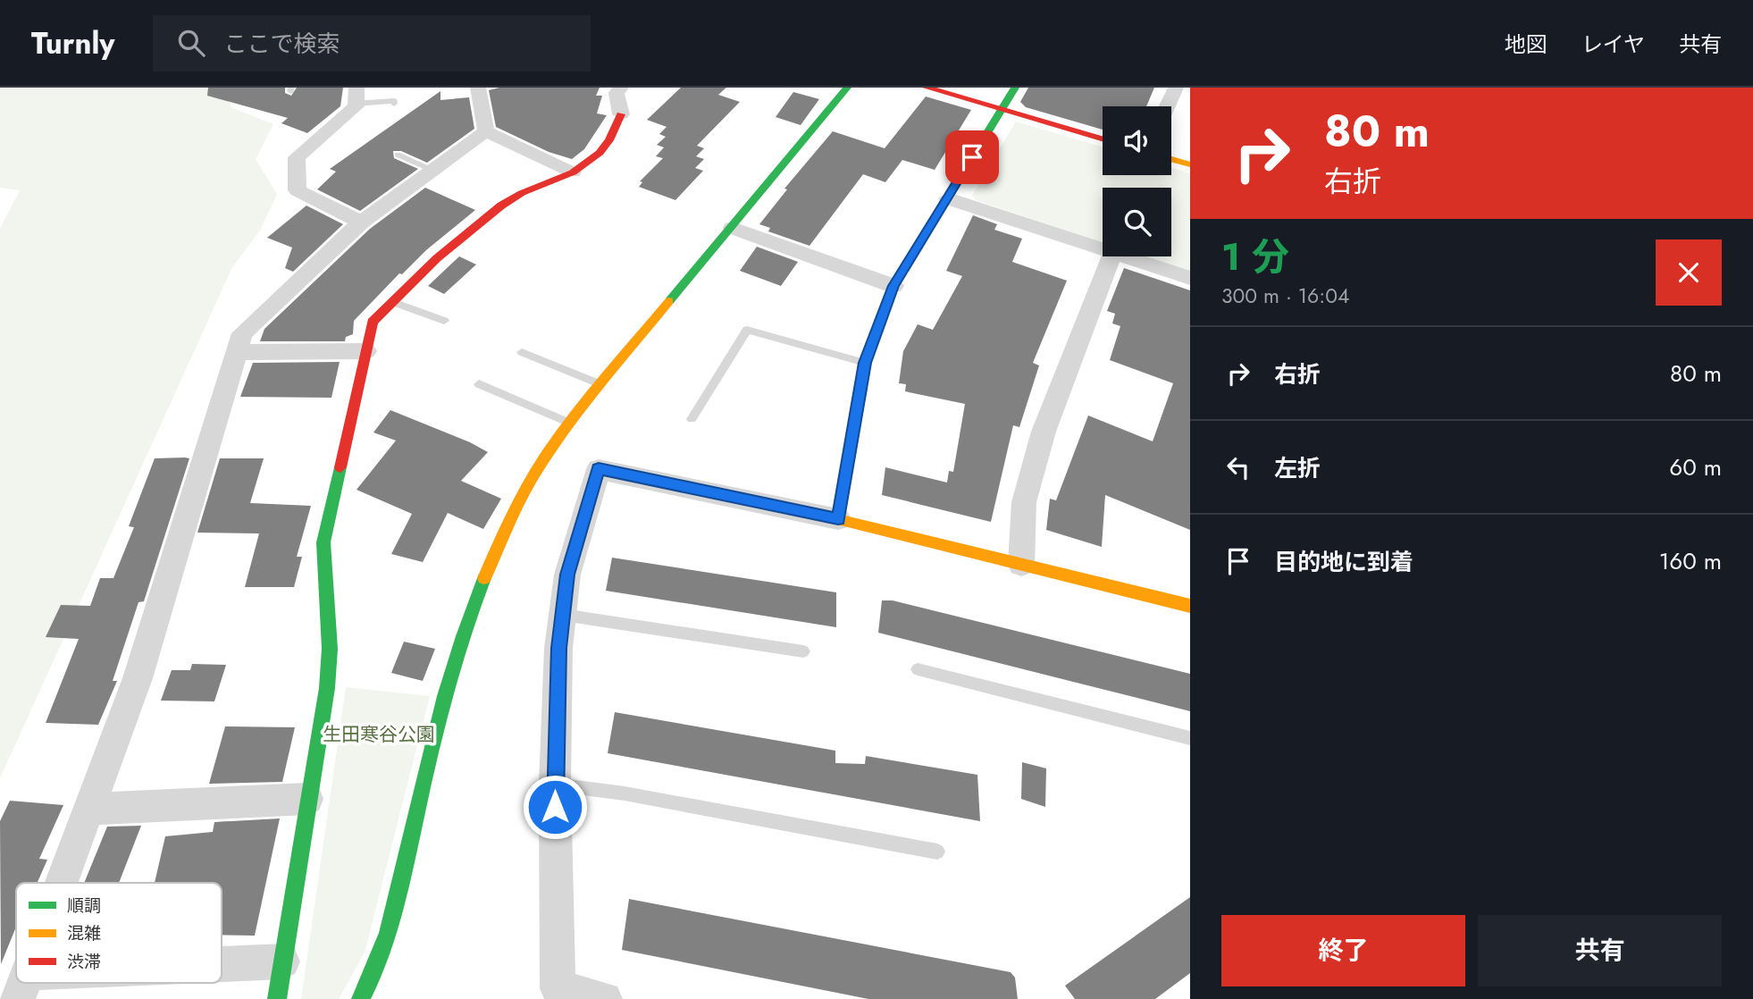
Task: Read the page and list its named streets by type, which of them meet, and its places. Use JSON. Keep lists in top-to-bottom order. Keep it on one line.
{"parks":["生田寒谷公園"],"legend":["順調","混雑","渋滞"],"page":{"header":"Turnly","search":"ここで検索","nav":["地図","レイヤ","共有"],"turn":["80 m","右折"],"heading":["1 分","300 m · 16:04"],"list":[{"name":"右折","value":"80 m"},{"name":"左折","value":"60 m"},{"name":"目的地に到着","value":"160 m"}],"buttons":["終了","共有"]}}
